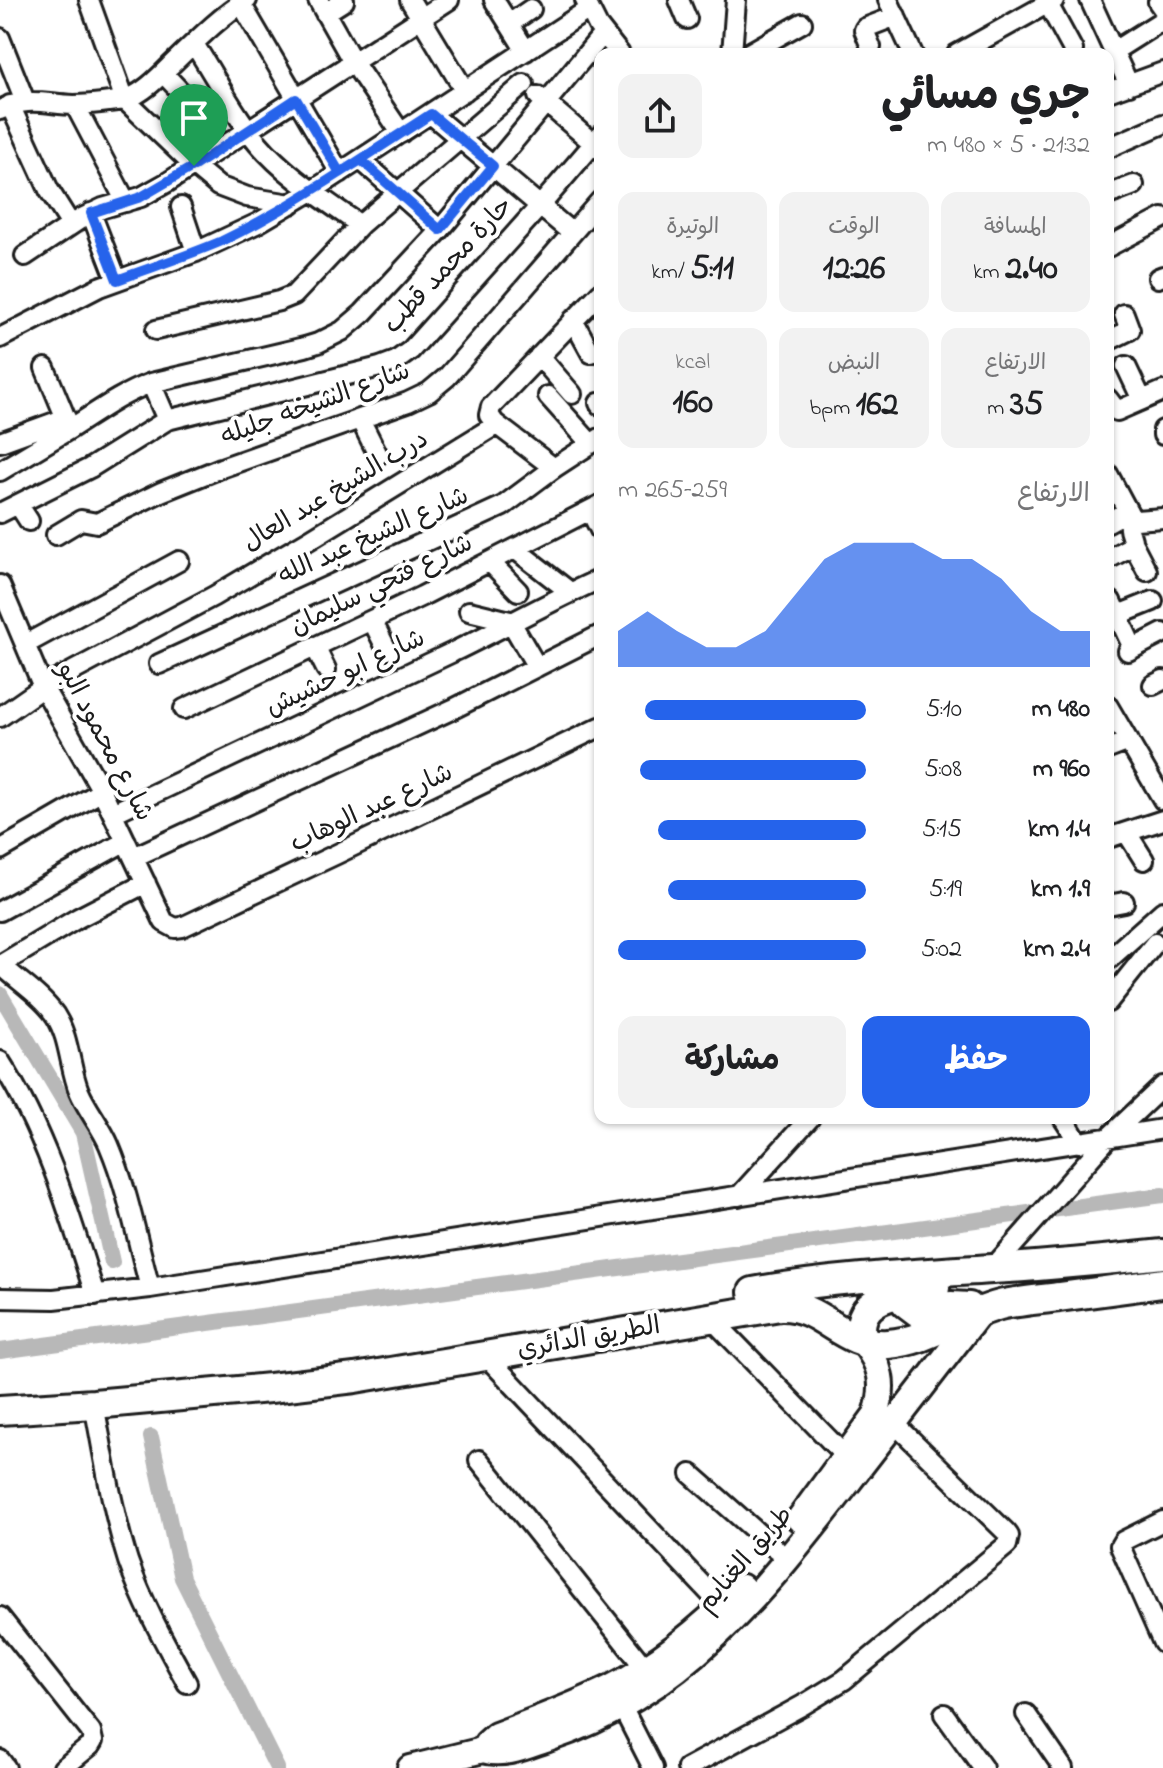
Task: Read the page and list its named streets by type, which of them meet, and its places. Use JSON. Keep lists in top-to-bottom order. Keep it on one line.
{"streets":{"highway":["الطريق الدائري"],"main road":["طريق الغنايم"],"street":["حارة محمد قطب","شارع الشيخه جليله","درب الشيخ عبد العال","شارع الشيخ عبد الله","شارع فتحي سليمان","شارع ابو حشيش","شارع محمود البو","شارع عبد الوهاب"]},"crossings":[["درب الشيخ عبد العال","شارع محمود البو"],["شارع ابو حشيش","شارع محمود البو"],["شارع محمود البو","شارع عبد الوهاب"],["الطريق الدائري","طريق الغنايم"]],"page":{"heading":["جري مسائي","21:32 · 5 × 480 m"],"stats":[["المسافة","2.40 km"],["الوقت","12:26"],["الوتيرة","5:11 /km"],["الارتفاع","35 m"],["النبض","162 bpm"],["kcal","160"]],"chart":["الارتفاع","259–265 m"],"list":[{"name":"480 m","note":"5:10"},{"name":"960 m","note":"5:08"},{"name":"1.4 km","note":"5:15"},{"name":"1.9 km","note":"5:19"},{"name":"2.4 km","note":"5:02"}],"buttons":["حفظ","مشاركة"]}}
